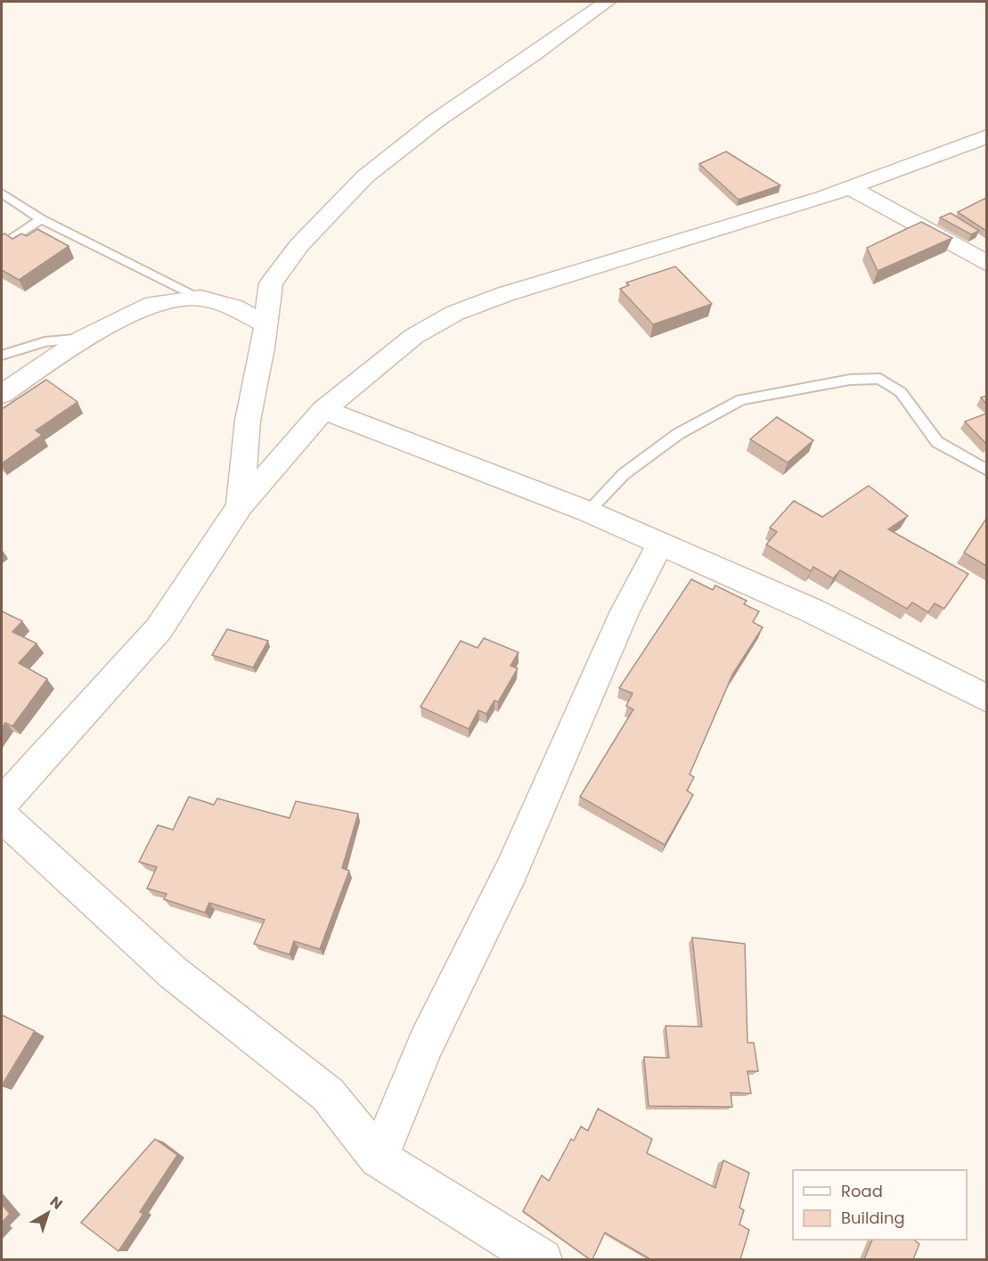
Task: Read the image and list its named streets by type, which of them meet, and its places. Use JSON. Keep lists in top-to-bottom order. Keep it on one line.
{"legend":["Road","Building"],"north":"top right"}
